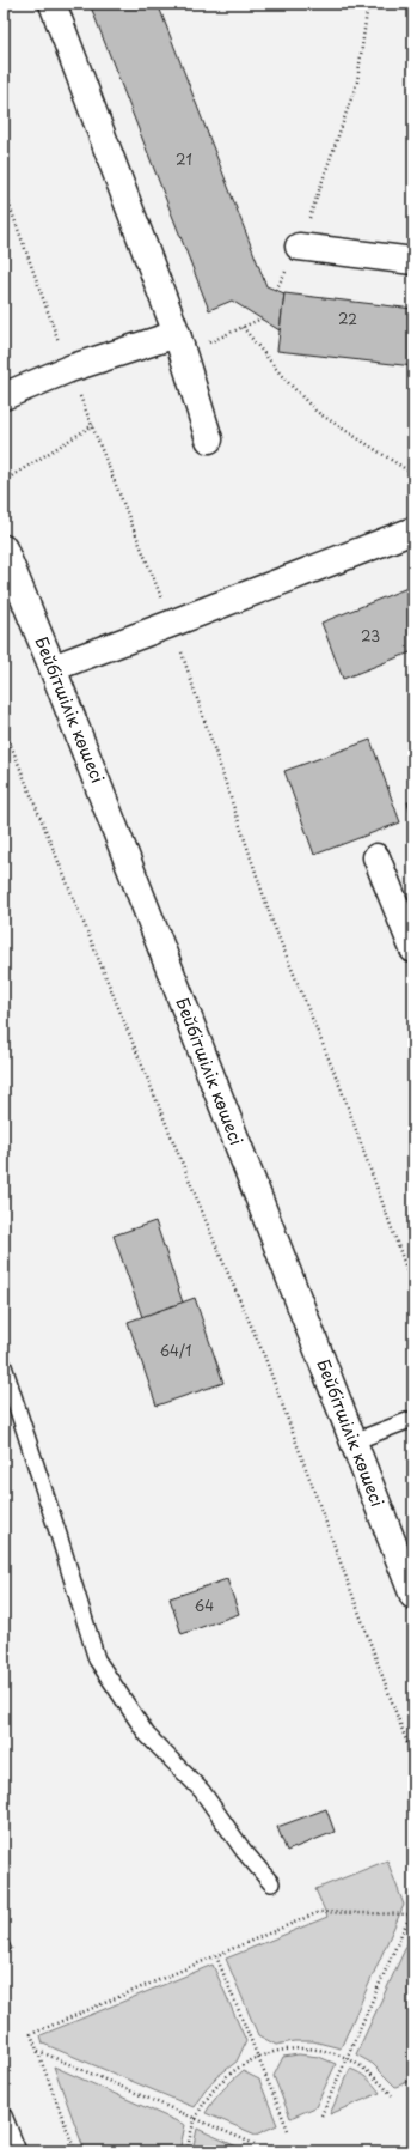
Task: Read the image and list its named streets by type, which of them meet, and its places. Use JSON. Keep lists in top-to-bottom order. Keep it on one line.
{"streets":{"street":["Бейбітшілік көшесі"]},"house_numbers":["21","22","23","64/1","64"]}
